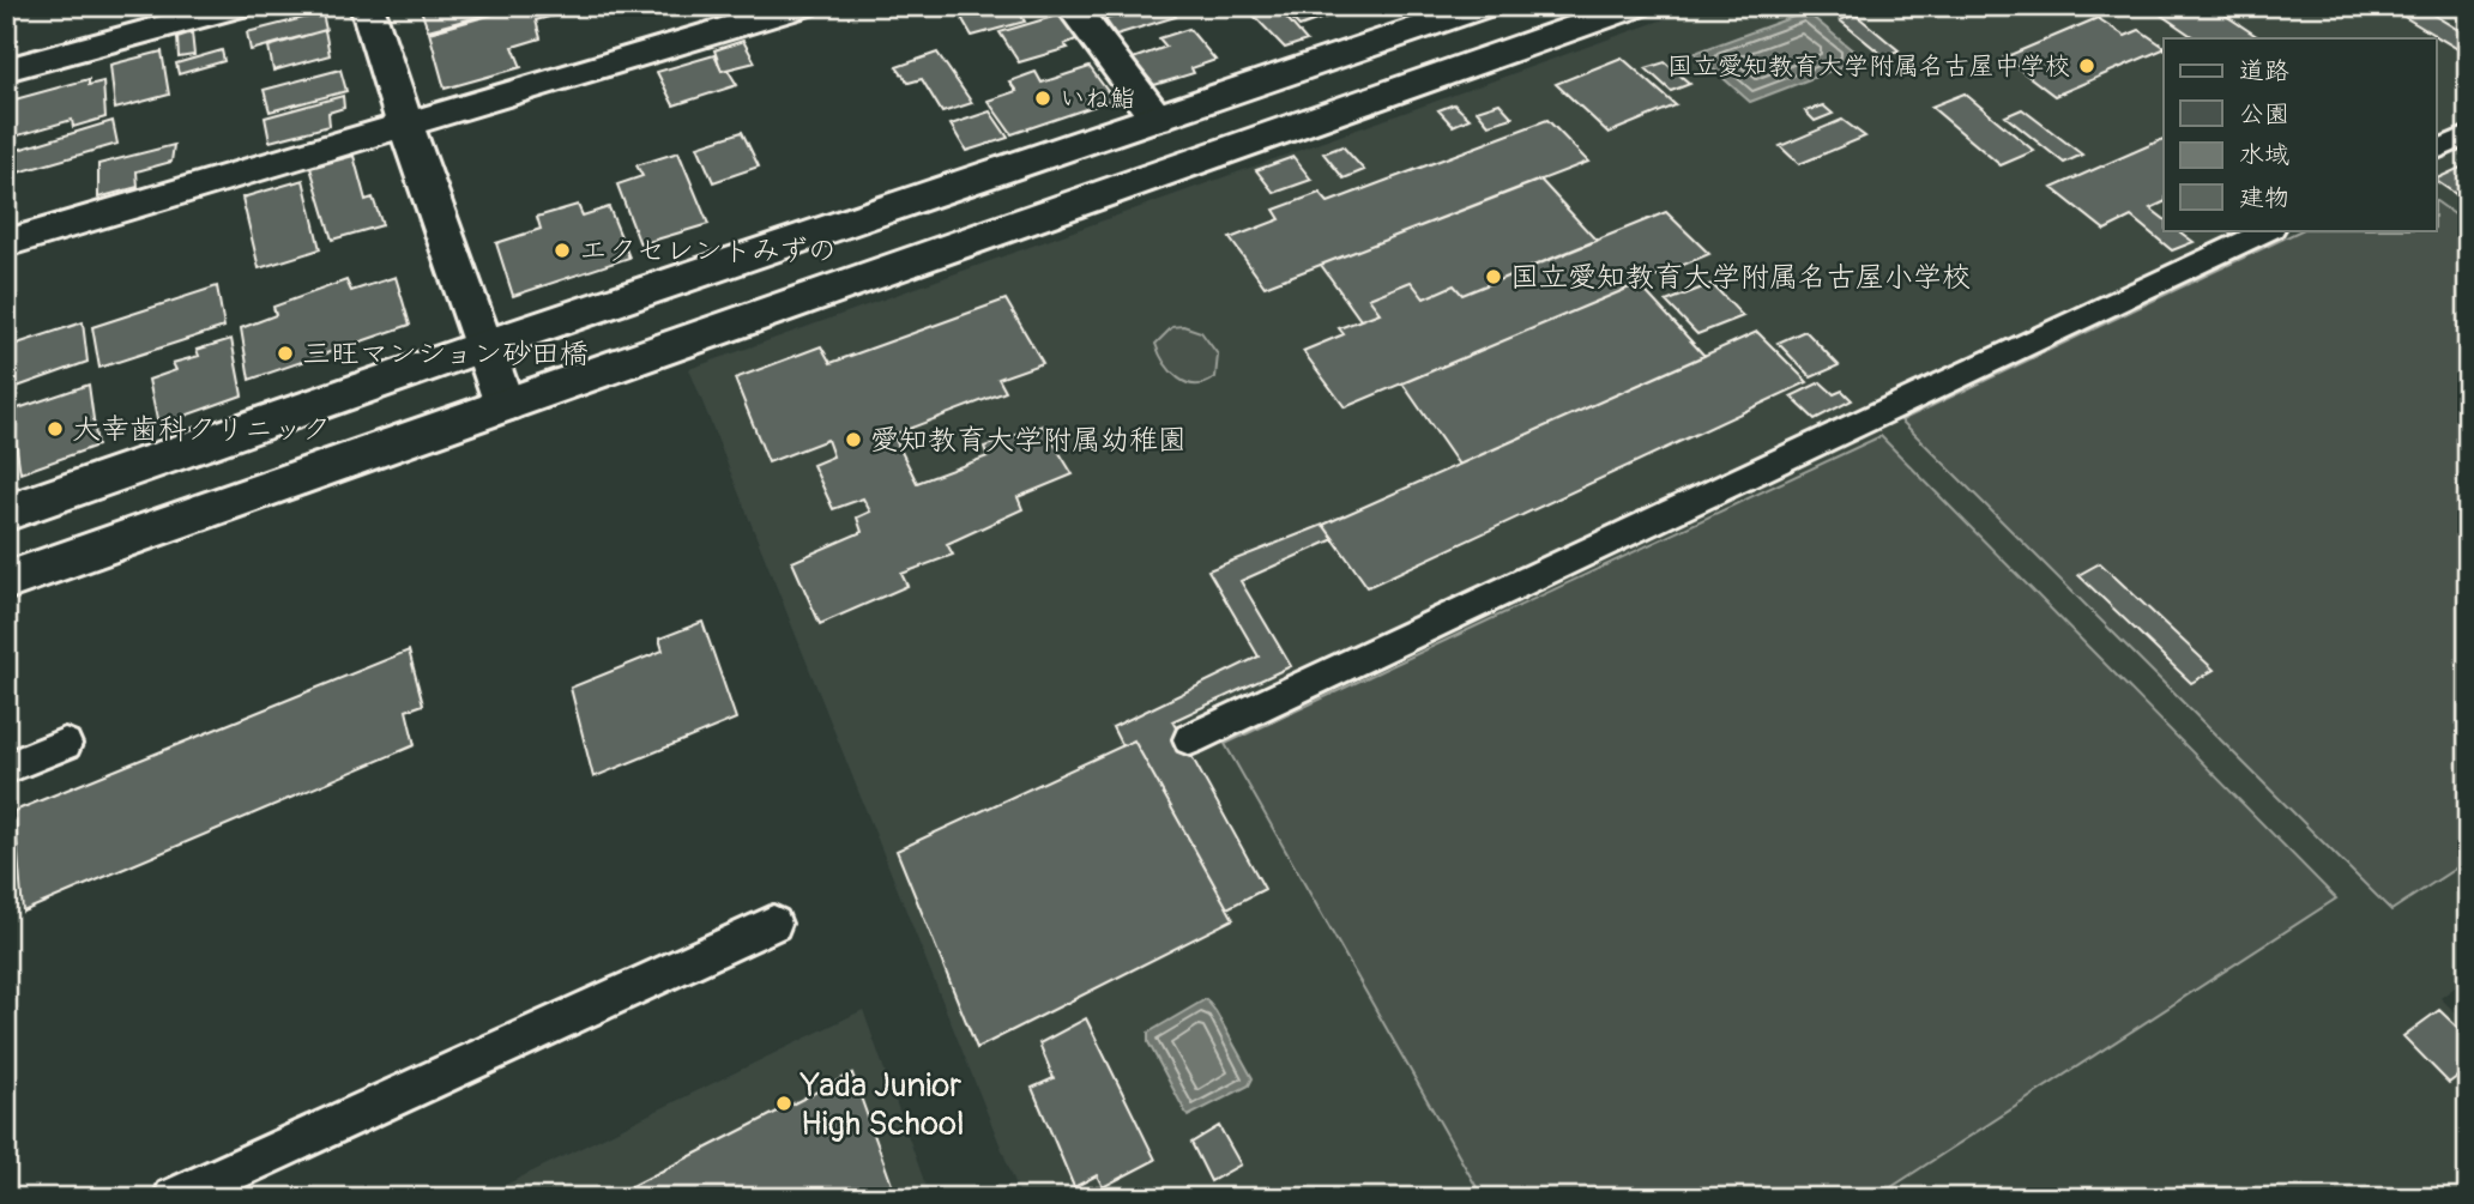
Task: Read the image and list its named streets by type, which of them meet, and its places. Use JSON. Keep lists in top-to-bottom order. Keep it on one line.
{"places":["国立愛知教育大学附属名古屋中学校","いね鮨","エクセレントみずの","国立愛知教育大学附属名古屋小学校","三旺マンション砂田橋","大幸歯科クリニック","愛知教育大学附属幼稚園","Yada Junior High School"],"legend":["道路","公園","水域","建物"]}
